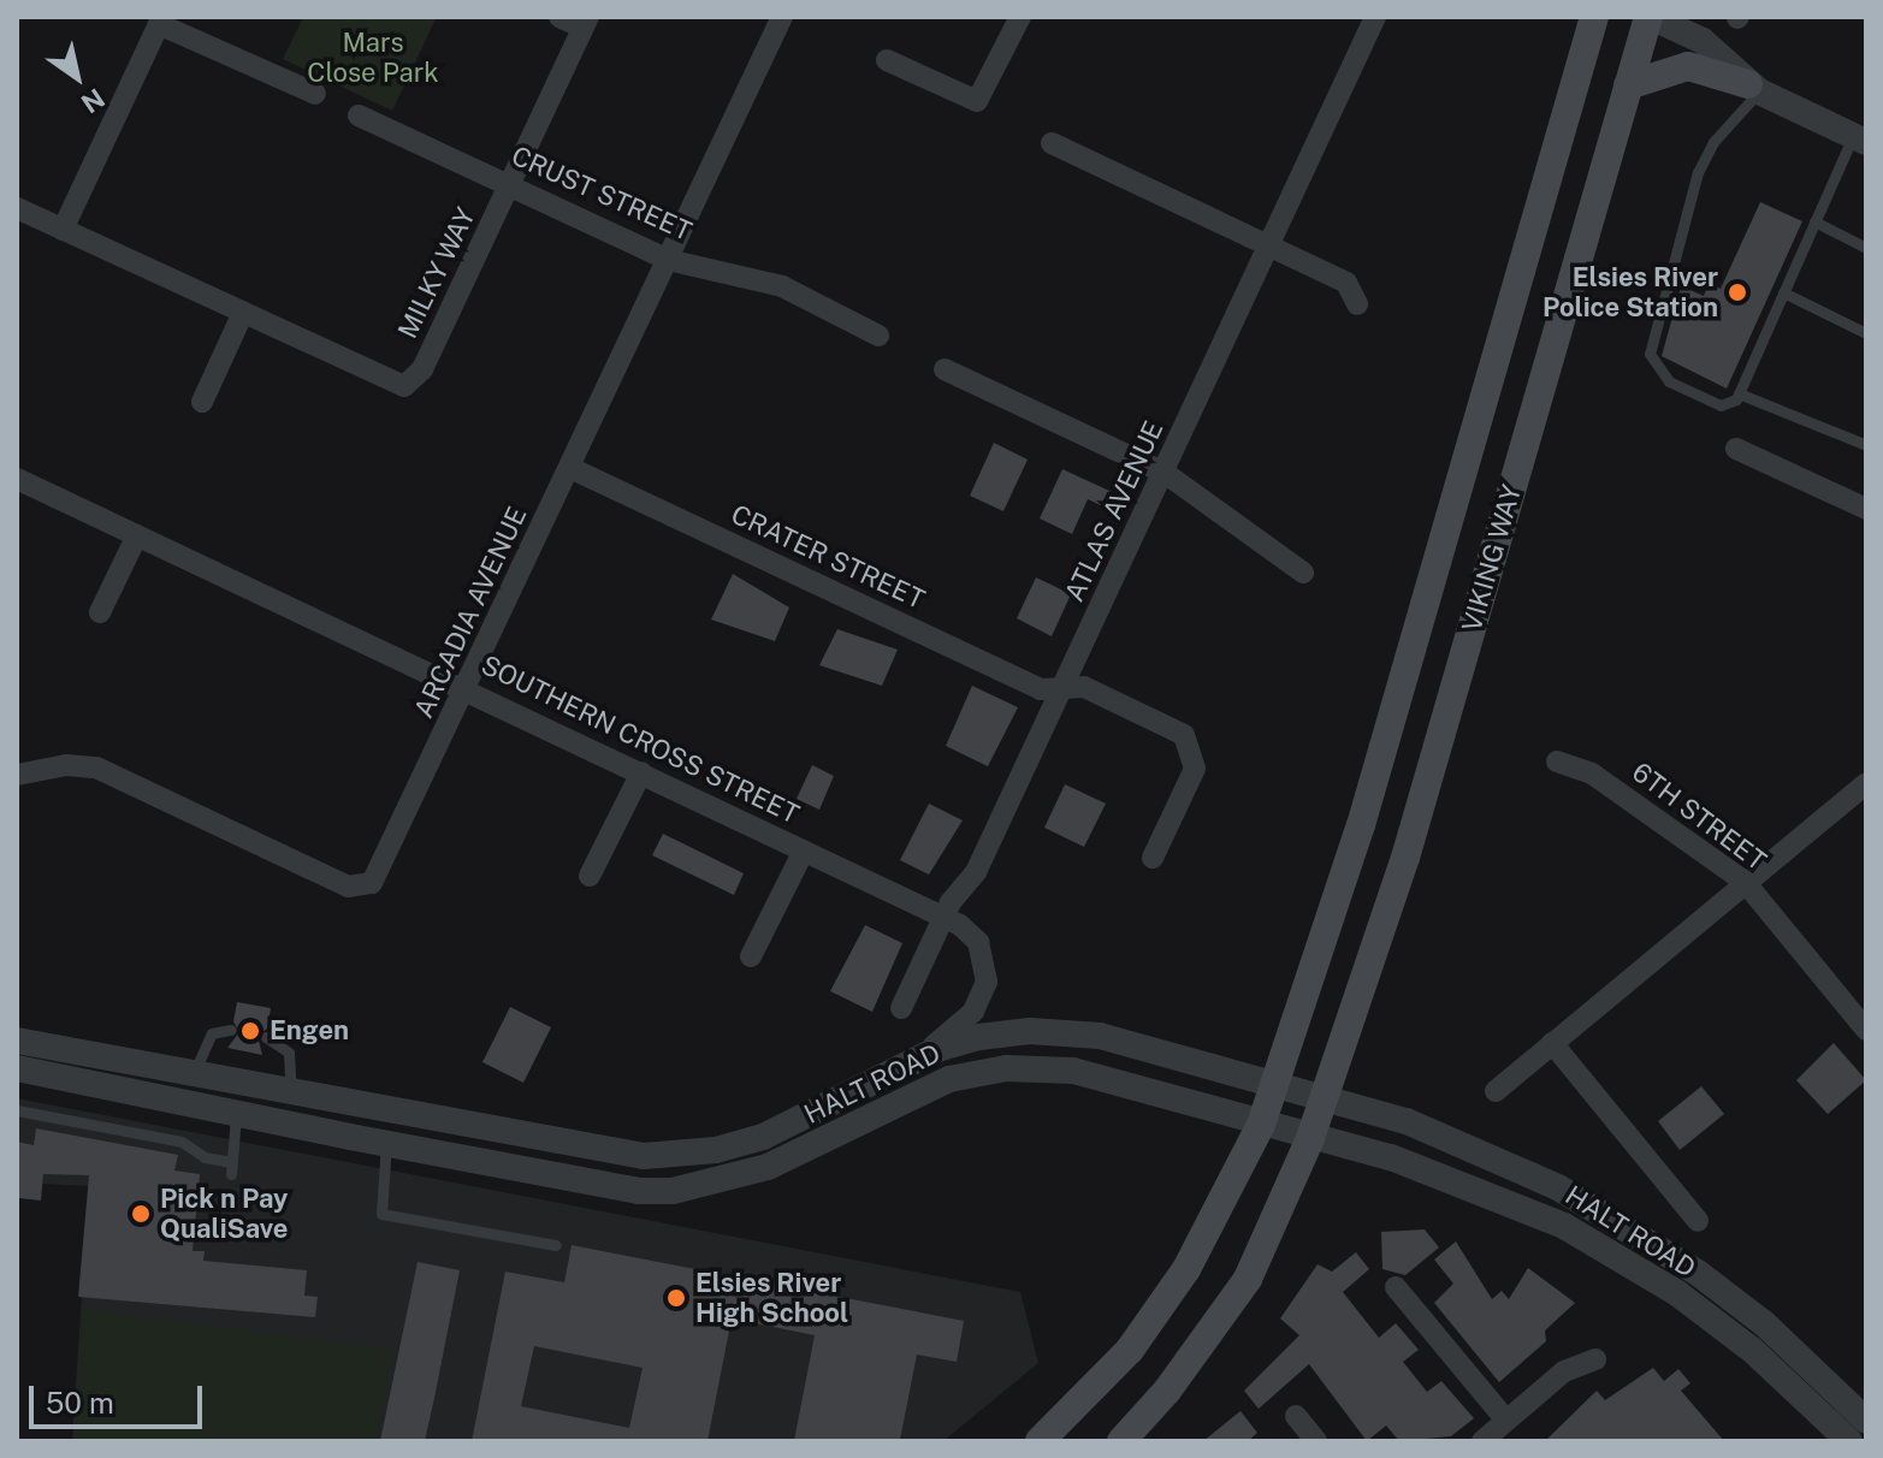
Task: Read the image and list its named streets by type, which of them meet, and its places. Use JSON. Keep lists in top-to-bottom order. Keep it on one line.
{"streets":{"main road":["VIKING WAY"],"street":["CRUST STREET","MILKY WAY","ATLAS AVENUE","CRATER STREET","ARCADIA AVENUE","SOUTHERN CROSS STREET","6TH STREET","HALT ROAD"]},"crossings":[["CRUST STREET","MILKY WAY"],["CRUST STREET","ARCADIA AVENUE"],["ATLAS AVENUE","CRATER STREET"],["ATLAS AVENUE","SOUTHERN CROSS STREET"],["CRATER STREET","ARCADIA AVENUE"],["VIKING WAY","HALT ROAD"],["ARCADIA AVENUE","SOUTHERN CROSS STREET"],["SOUTHERN CROSS STREET","HALT ROAD"]],"parks":["Mars Close Park"],"places":["Elsies River Police Station","Engen","Pick n Pay QualiSave","Elsies River High School"],"scale_bar":"50 m","north":"bottom right"}
